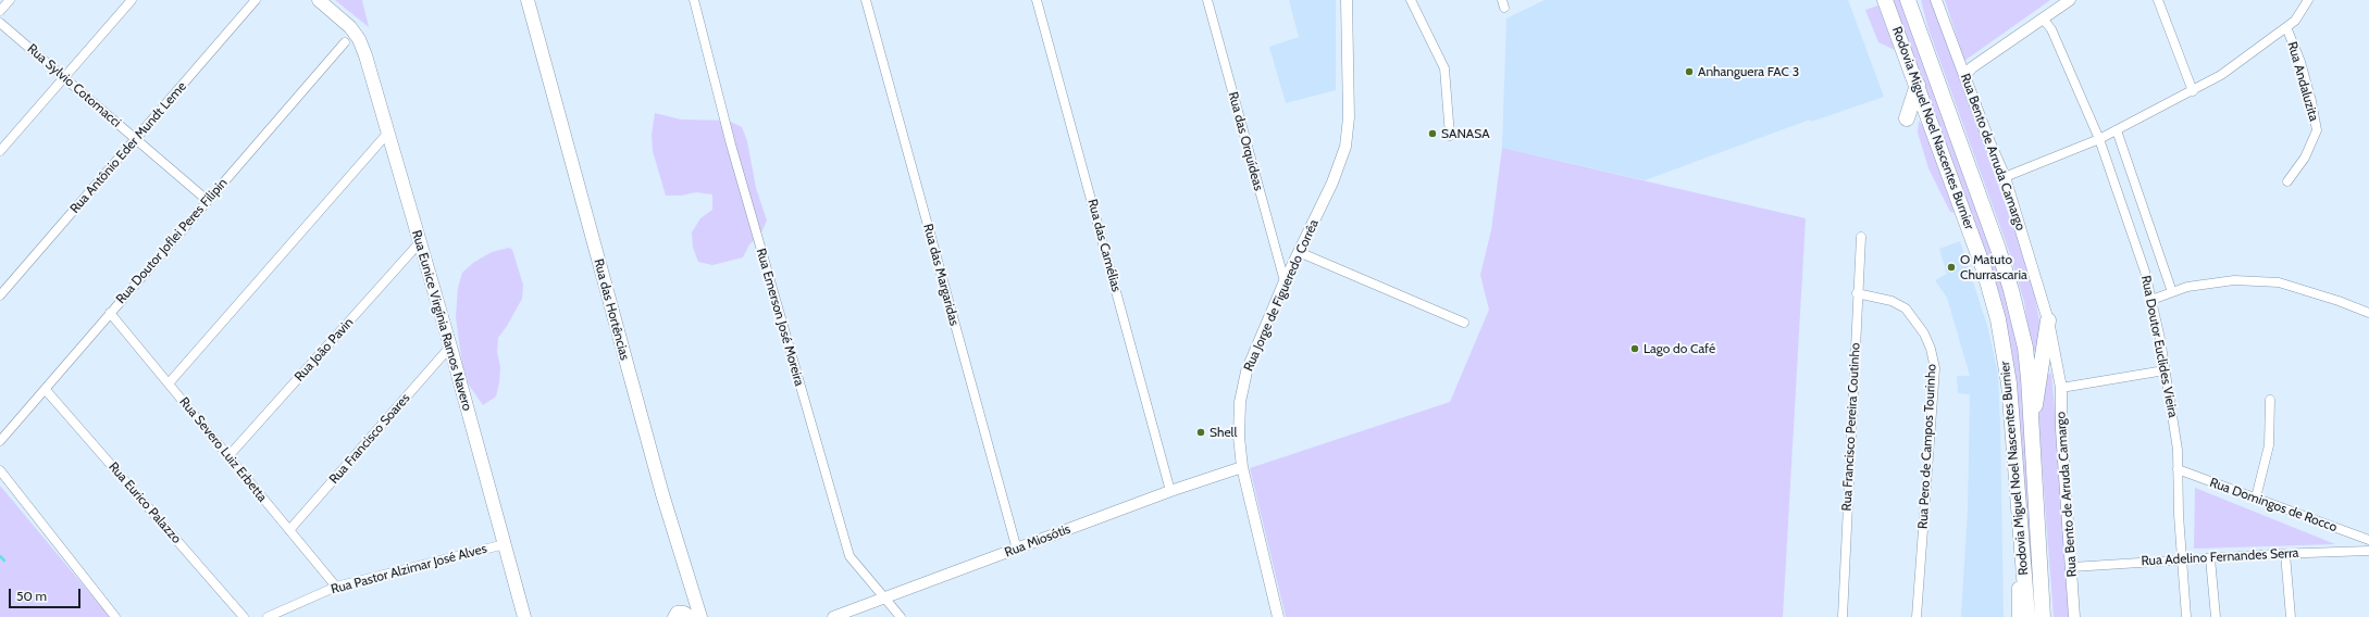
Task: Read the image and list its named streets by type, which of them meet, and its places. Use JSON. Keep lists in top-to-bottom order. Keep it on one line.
{"streets":{"highway":["Rodovia Miguel Noel Nascentes Burnier"],"main road":["Rua das Hortências","Rua Eunice Virgínia Ramos Navero"],"street":["Rua Andaluzita","Rua Sylvio Cotomacci","Rua das Orquídeas","Rua Antônio Eder Mundt Leme","Rua Bento de Arruda Camargo","Rua Doutor Joflei Peres Filipin","Rua das Camélias","Rua das Margaridas","Rua Jorge de Figueredo Corrêa","Rua Emerson José Moreira","Rua Doutor Euclides Vieira","Rua João Pavin","Rua Francisco Pereira Coutinho","Rua Francisco Soares","Rua Pero de Campos Tourinho","Rua Severo Luiz Erbetta","Rua Eurico Palazzo","Rua Domingos de Rocco","Rua Miosótis","Rua Adelino Fernandes Serra","Rua Pastor Alzimar José Alves"]},"crossings":[["Rua Sylvio Cotomacci","Rua Antônio Eder Mundt Leme"],["Rua Sylvio Cotomacci","Rua Doutor Joflei Peres Filipin"],["Rua das Orquídeas","Rua Jorge de Figueredo Corrêa"],["Rua Bento de Arruda Camargo","Rua Adelino Fernandes Serra"],["Rua Doutor Joflei Peres Filipin","Rua Severo Luiz Erbetta"],["Rua Doutor Joflei Peres Filipin","Rua Eurico Palazzo"],["Rua das Camélias","Rua Miosótis"],["Rua das Margaridas","Rua Miosótis"],["Rua Jorge de Figueredo Corrêa","Rua Miosótis"],["Rua Emerson José Moreira","Rua Miosótis"],["Rua Eunice Virgínia Ramos Navero","Rua João Pavin"],["Rua Eunice Virgínia Ramos Navero","Rua Francisco Soares"],["Rua Eunice Virgínia Ramos Navero","Rua Pastor Alzimar José Alves"],["Rua Doutor Euclides Vieira","Rua Domingos de Rocco"],["Rua Doutor Euclides Vieira","Rua Adelino Fernandes Serra"],["Rua João Pavin","Rua Severo Luiz Erbetta"],["Rua Francisco Pereira Coutinho","Rua Pero de Campos Tourinho"],["Rua Francisco Soares","Rua Severo Luiz Erbetta"],["Rua Severo Luiz Erbetta","Rua Pastor Alzimar José Alves"]],"places":["Anhanguera FAC 3","SANASA","O Matuto Churrascaria","Lago do Café","Shell"],"scale_bar":"50 m"}
